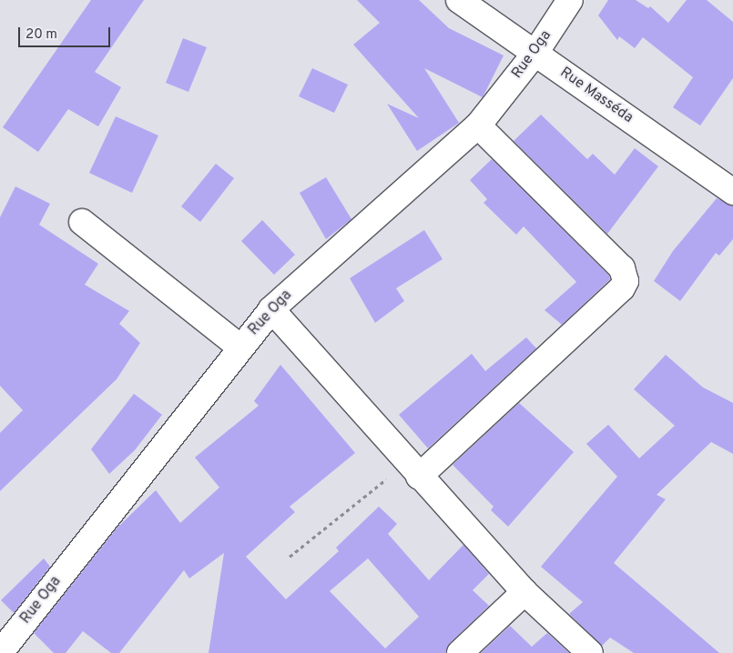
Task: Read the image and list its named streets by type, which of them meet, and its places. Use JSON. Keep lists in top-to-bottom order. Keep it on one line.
{"streets":{"street":["Rue Oga","Rue Masséda"]},"crossings":[["Rue Oga","Rue Masséda"]],"scale_bar":"20 m"}
